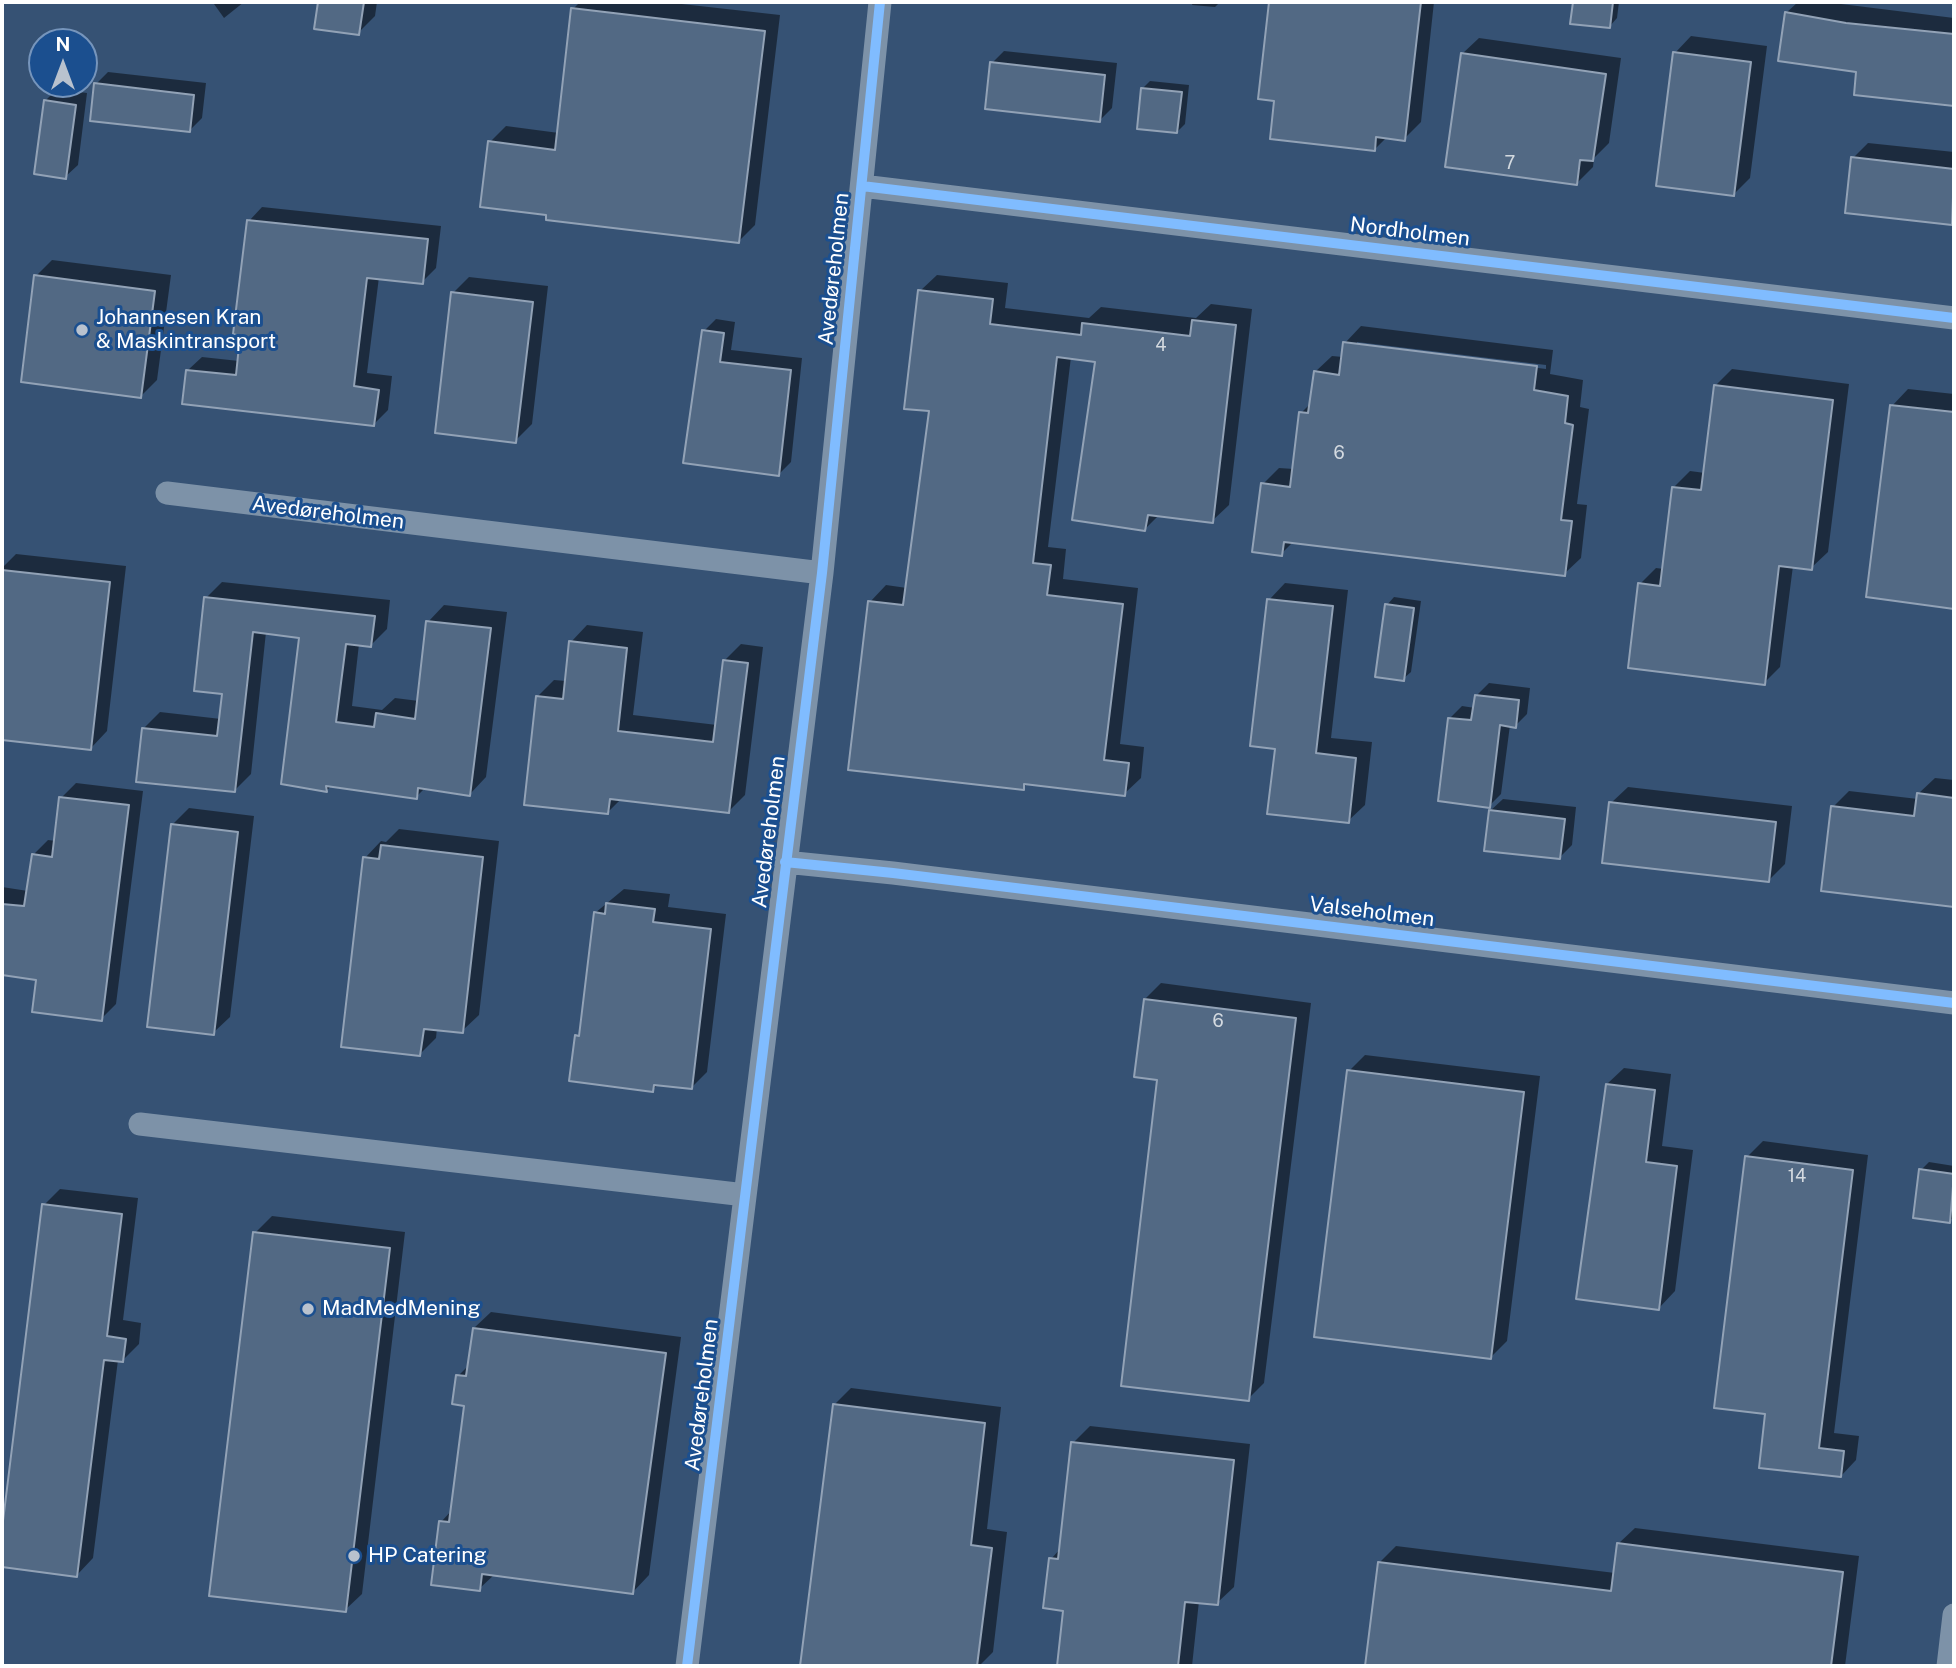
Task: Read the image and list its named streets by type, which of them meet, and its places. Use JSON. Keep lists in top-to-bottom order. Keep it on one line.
{"streets":{"street":["Nordholmen","Avedøreholmen","Valseholmen"]},"crossings":[["Nordholmen","Avedøreholmen"],["Avedøreholmen","Valseholmen"]],"places":["Johannesen Kran & Maskintransport","MadMedMening","HP Catering"],"house_numbers":["7","4","6","6","14"],"north":"top"}
